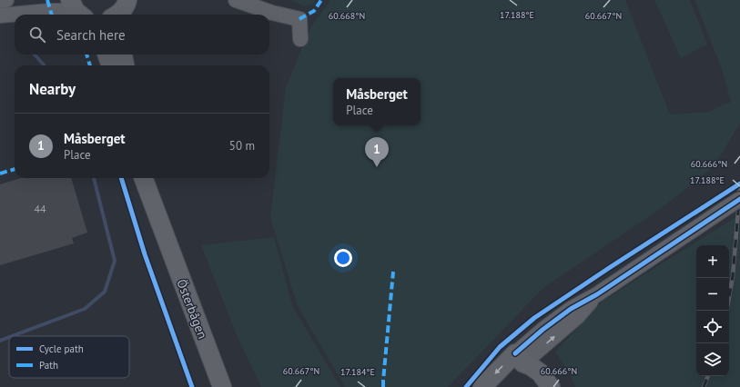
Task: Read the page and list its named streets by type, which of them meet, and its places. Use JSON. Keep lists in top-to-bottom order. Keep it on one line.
{"streets":{"main road":["Österbågen"]},"house_numbers":["44"],"legend":["Cycle path","Path"],"page":{"search":"Search here","heading":"Nearby","popup":["Måsberget","Place"],"list":[{"mark":"1","name":"Måsberget","note":"Place","value":"50 m"}],"pins":"1","map_buttons":["+","−"]},"coordinates":["17.188°E","60.668°N","60.667°N","60.666°N","17.184°E"]}
